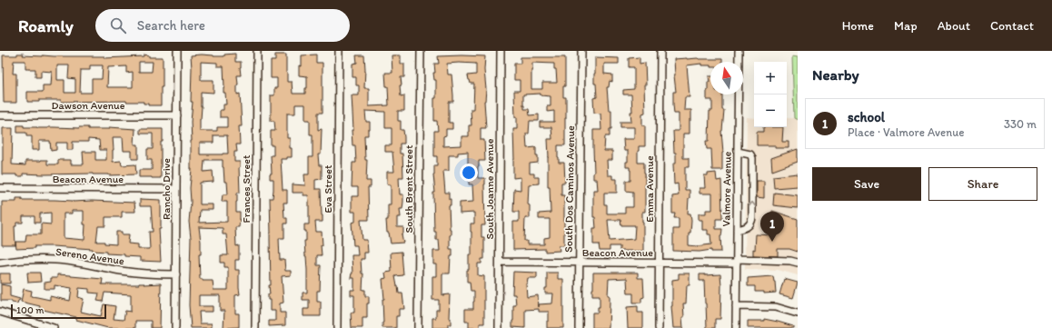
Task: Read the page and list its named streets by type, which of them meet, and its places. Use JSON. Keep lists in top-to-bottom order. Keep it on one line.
{"streets":{"street":["Dawson Avenue","Beacon Avenue","Rancho Drive","Frances Street","Eva Street","South Brent Street","South Joanne Avenue","South Dos Caminos Avenue","Emma Avenue","Valmore Avenue","Sereno Avenue"]},"crossings":[["Dawson Avenue","Rancho Drive"],["Beacon Avenue","Rancho Drive"],["Beacon Avenue","South Joanne Avenue"],["Beacon Avenue","South Dos Caminos Avenue"],["Beacon Avenue","Emma Avenue"],["Beacon Avenue","Valmore Avenue"],["Rancho Drive","Sereno Avenue"]],"scale_bar":"100 m","north":"top","page":{"header":"Roamly","search":"Search here","nav":["Home","Map","About","Contact"],"heading":"Nearby","map_buttons":["+","−"],"list":[{"mark":"1","name":"school","note":"Place · Valmore Avenue","value":"330 m"}],"buttons":["Save","Share"],"pins":"1","scale":"100 m"}}
